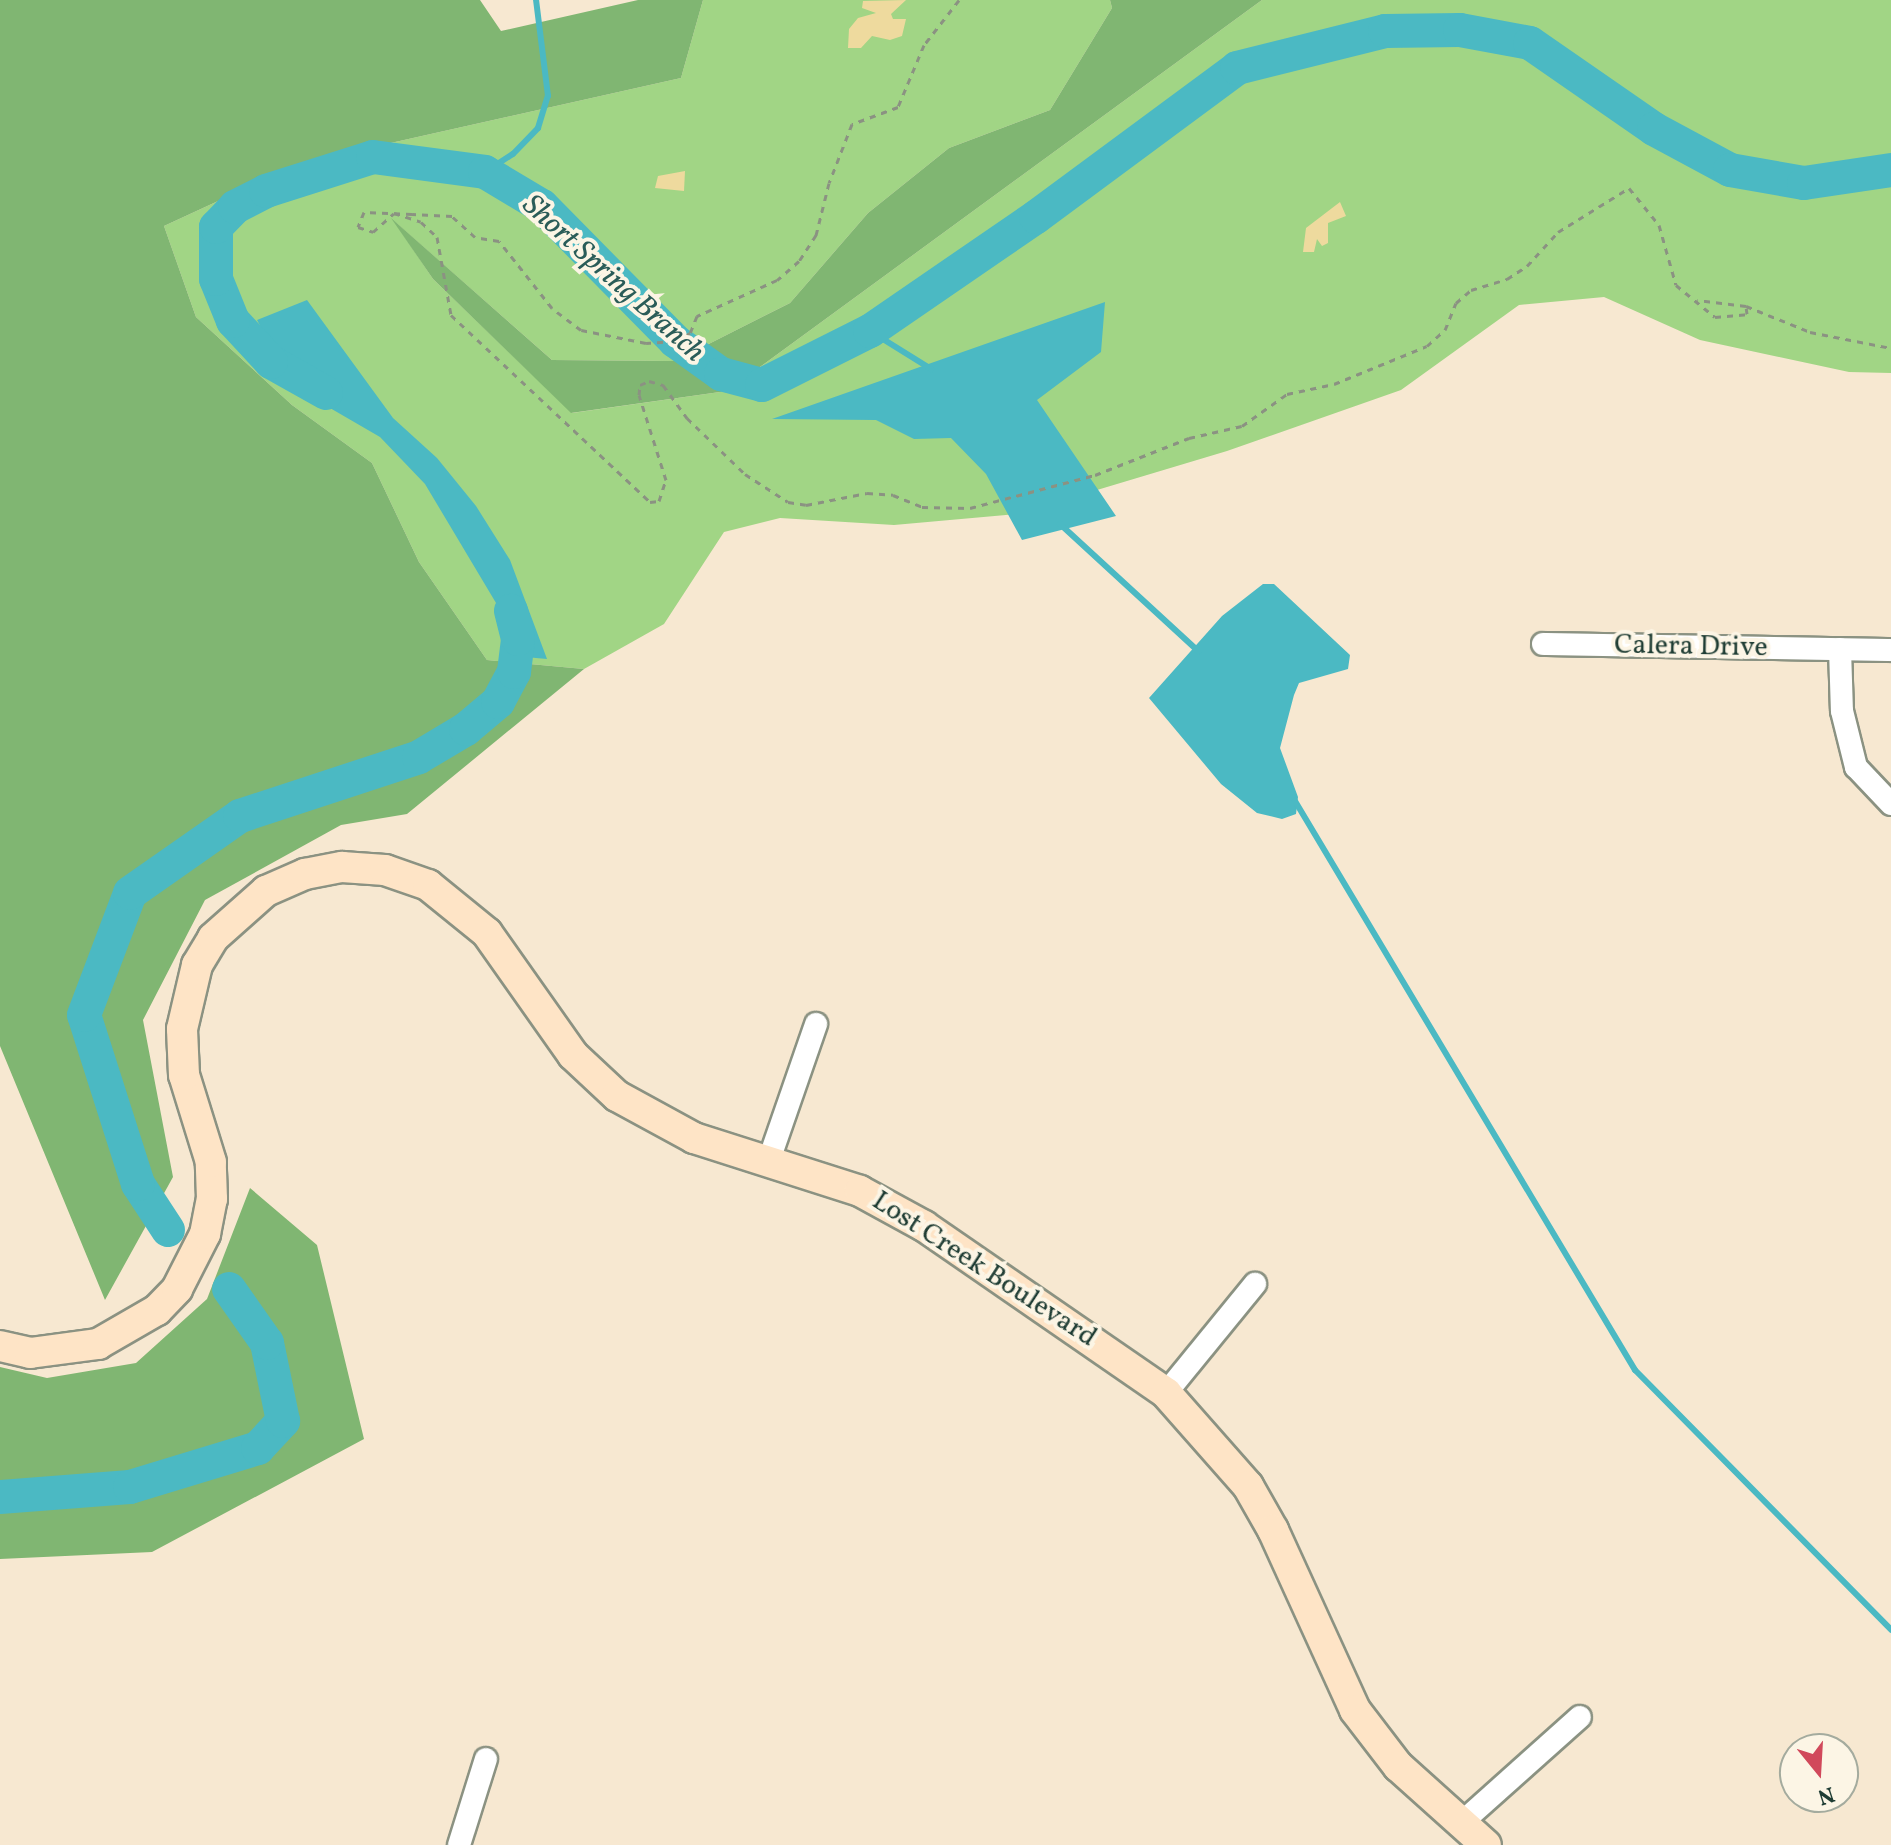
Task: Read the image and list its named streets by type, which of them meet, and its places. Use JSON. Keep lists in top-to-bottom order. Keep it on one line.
{"streets":{"street":["Calera Drive","Lost Creek Boulevard"]},"water":["Short Spring Branch"],"north":"bottom"}
